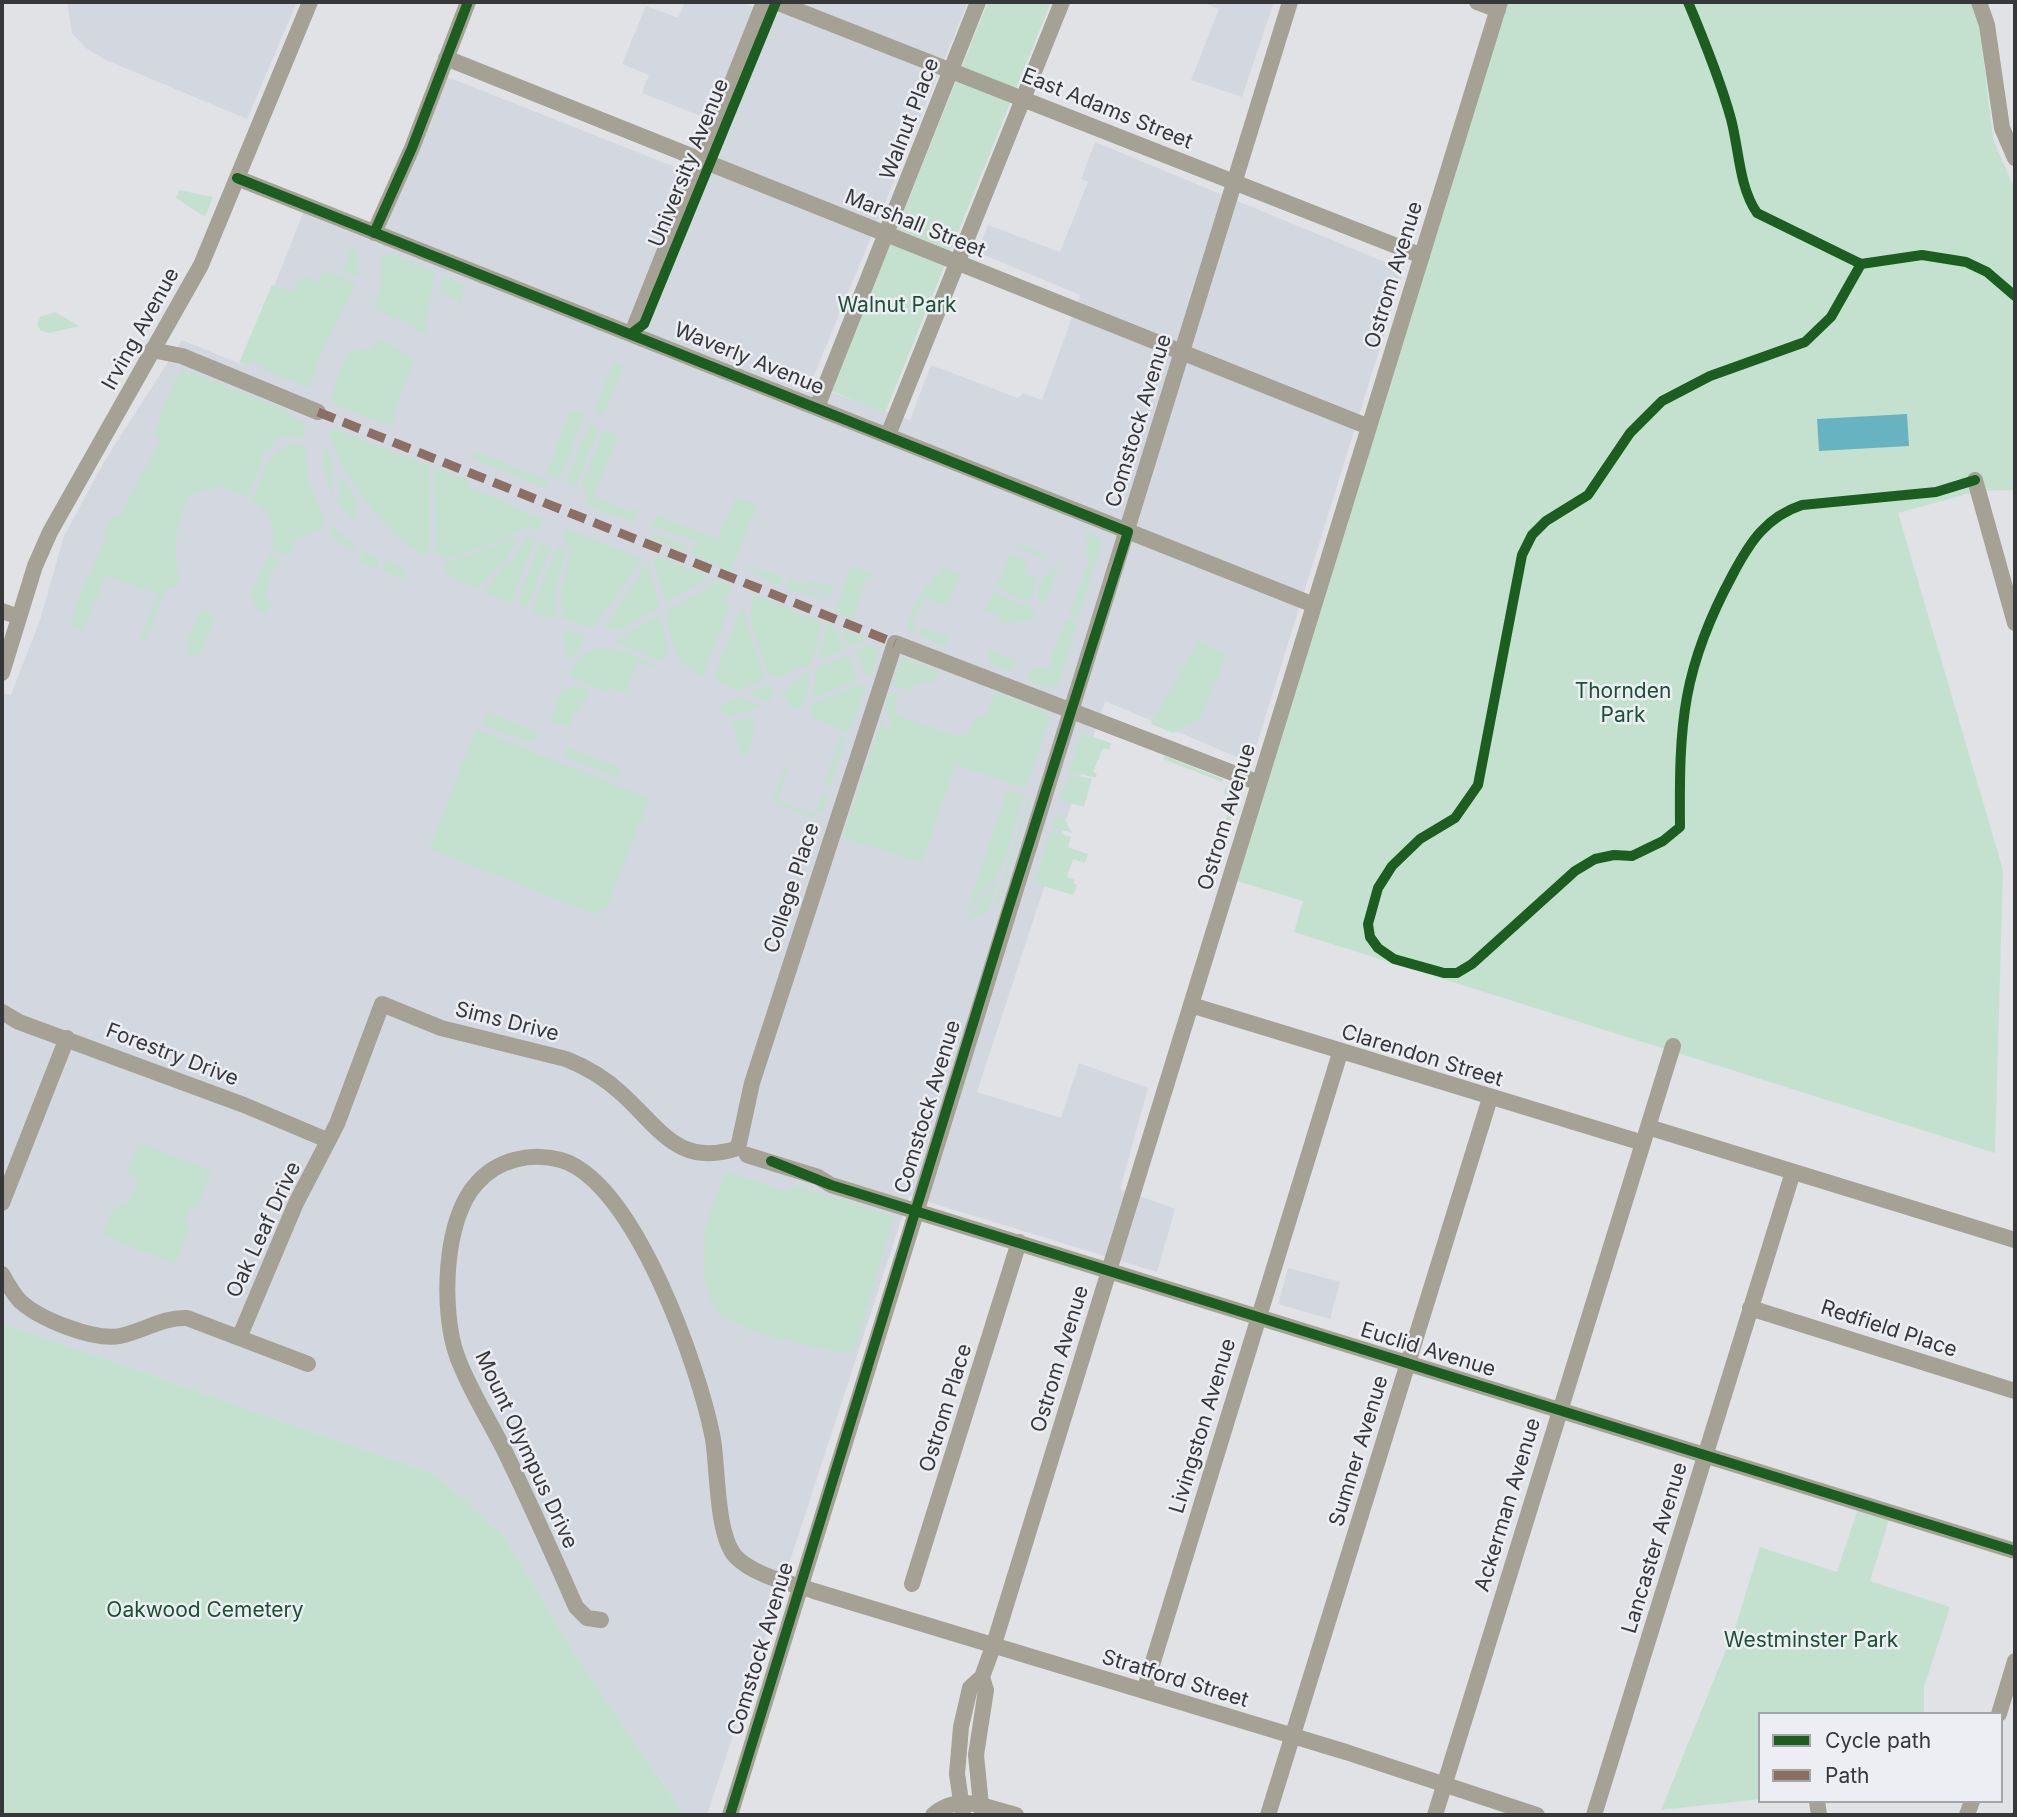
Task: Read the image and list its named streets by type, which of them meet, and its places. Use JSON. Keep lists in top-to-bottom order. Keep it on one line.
{"streets":{"street":["East Adams Street","Walnut Place","University Avenue","Marshall Street","Ostrom Avenue","Irving Avenue","Waverly Avenue","Comstock Avenue","College Place","Sims Drive","Forestry Drive","Clarendon Street","Oak Leaf Drive","Redfield Place","Euclid Avenue","Ostrom Place","Livingston Avenue","Mount Olympus Drive","Sumner Avenue","Ackerman Avenue","Lancaster Avenue","Stratford Street"]},"crossings":[["East Adams Street","Walnut Place"],["East Adams Street","Ostrom Avenue"],["East Adams Street","Comstock Avenue"],["Walnut Place","Marshall Street"],["Walnut Place","Waverly Avenue"],["University Avenue","Marshall Street"],["University Avenue","Waverly Avenue"],["Marshall Street","Ostrom Avenue"],["Marshall Street","Comstock Avenue"],["Ostrom Avenue","Waverly Avenue"],["Ostrom Avenue","Clarendon Street"],["Ostrom Avenue","Euclid Avenue"],["Ostrom Avenue","Stratford Street"],["Irving Avenue","Waverly Avenue"],["Waverly Avenue","Comstock Avenue"],["Comstock Avenue","College Place"],["Comstock Avenue","Euclid Avenue"],["Comstock Avenue","Mount Olympus Drive"],["Comstock Avenue","Stratford Street"],["College Place","Sims Drive"],["College Place","Euclid Avenue"],["Sims Drive","Forestry Drive"],["Sims Drive","Oak Leaf Drive"],["Sims Drive","Euclid Avenue"],["Forestry Drive","Oak Leaf Drive"],["Clarendon Street","Livingston Avenue"],["Clarendon Street","Sumner Avenue"],["Clarendon Street","Ackerman Avenue"],["Redfield Place","Lancaster Avenue"],["Euclid Avenue","Ostrom Place"],["Euclid Avenue","Livingston Avenue"],["Euclid Avenue","Sumner Avenue"],["Euclid Avenue","Ackerman Avenue"],["Euclid Avenue","Lancaster Avenue"],["Livingston Avenue","Stratford Street"],["Mount Olympus Drive","Stratford Street"],["Sumner Avenue","Stratford Street"],["Ackerman Avenue","Stratford Street"]],"parks":["Walnut Park","Thornden Park","Oakwood Cemetery","Westminster Park"],"legend":["Cycle path","Path"]}
